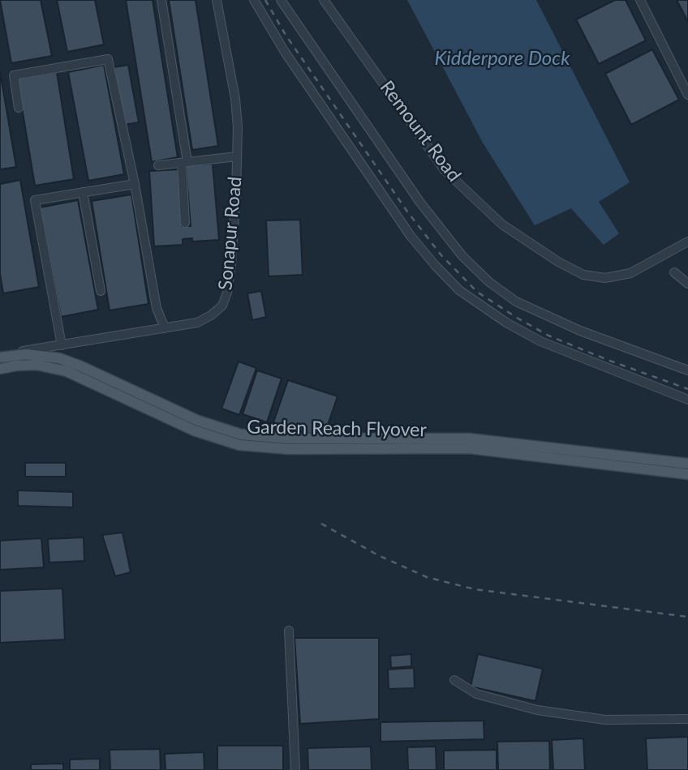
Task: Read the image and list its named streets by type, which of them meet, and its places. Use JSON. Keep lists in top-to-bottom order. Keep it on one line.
{"streets":{"main road":["Garden Reach Flyover"],"street":["Remount Road","Sonapur Road"]},"crossings":[["Sonapur Road","Garden Reach Flyover"]],"water":["Kidderpore Dock"]}
